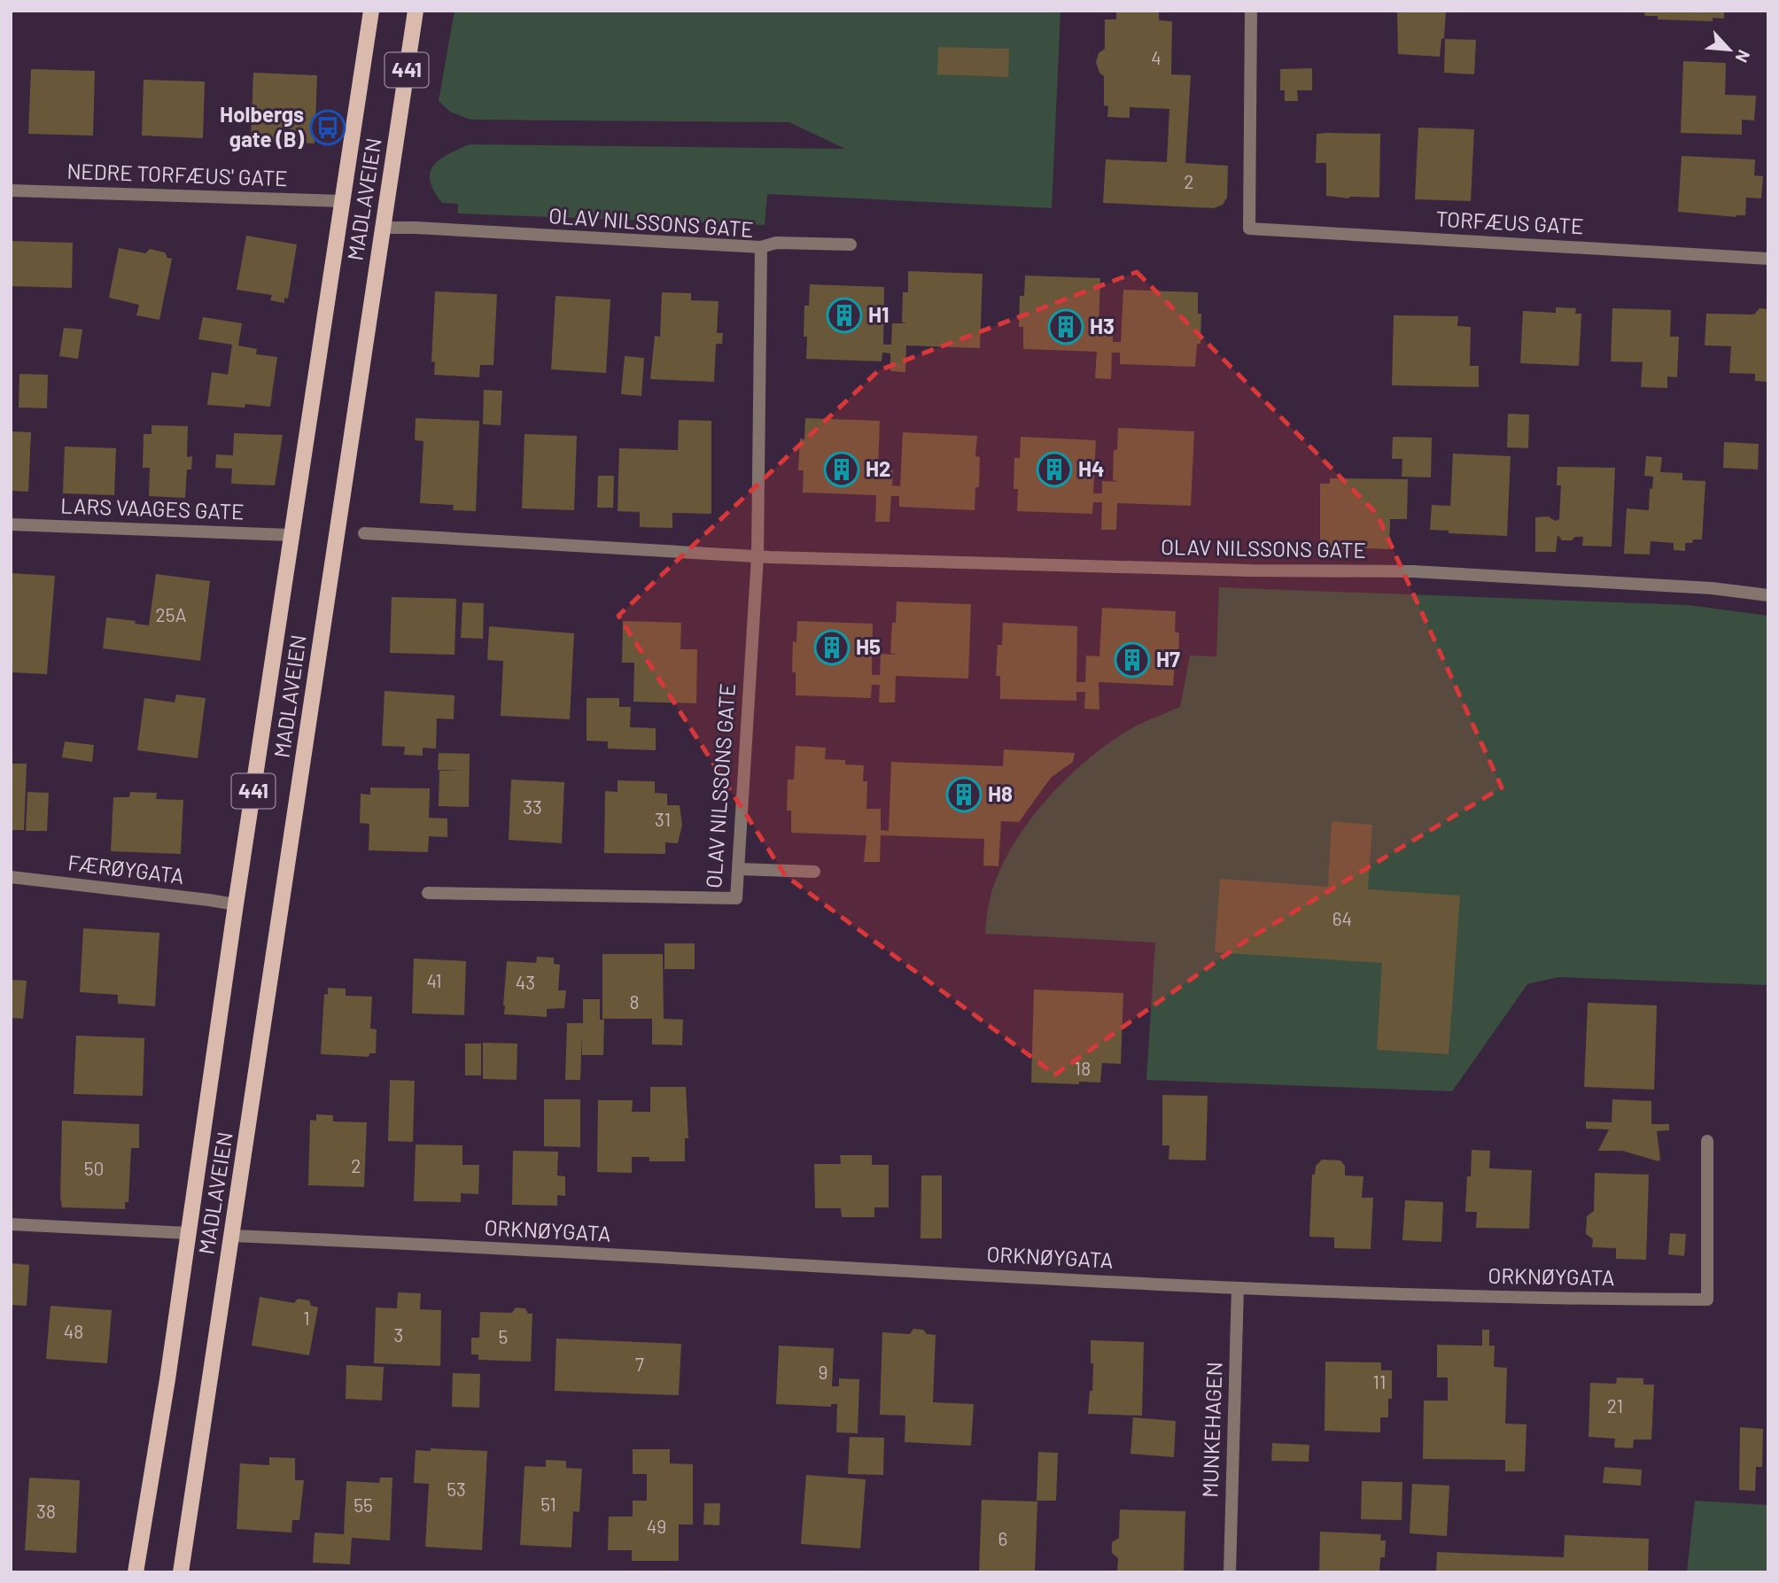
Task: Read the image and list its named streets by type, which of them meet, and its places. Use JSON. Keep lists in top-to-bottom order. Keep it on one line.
{"streets":{"main road":["441","MADLAVEIEN"],"street":["NEDRE TORFÆUS' GATE","OLAV NILSSONS GATE","TORFÆUS GATE","LARS VAAGES GATE","FÆRØYGATA","ORKNØYGATA","MUNKEHAGEN"]},"crossings":[["NEDRE TORFÆUS' GATE","MADLAVEIEN"],["MADLAVEIEN","OLAV NILSSONS GATE"],["MADLAVEIEN","LARS VAAGES GATE"],["MADLAVEIEN","FÆRØYGATA"],["MADLAVEIEN","ORKNØYGATA"],["ORKNØYGATA","MUNKEHAGEN"]],"places":{"bus stop":["Holbergs gate (B)"],"building":["H1","H3","H2","H4","H5","H7","H8"]},"house_numbers":["4","2","25A","33","31","64","41","43","8","18","2","50","1","48","3","5","7","9","11","21","53","51","55","38","49","6"],"north":"bottom right"}
